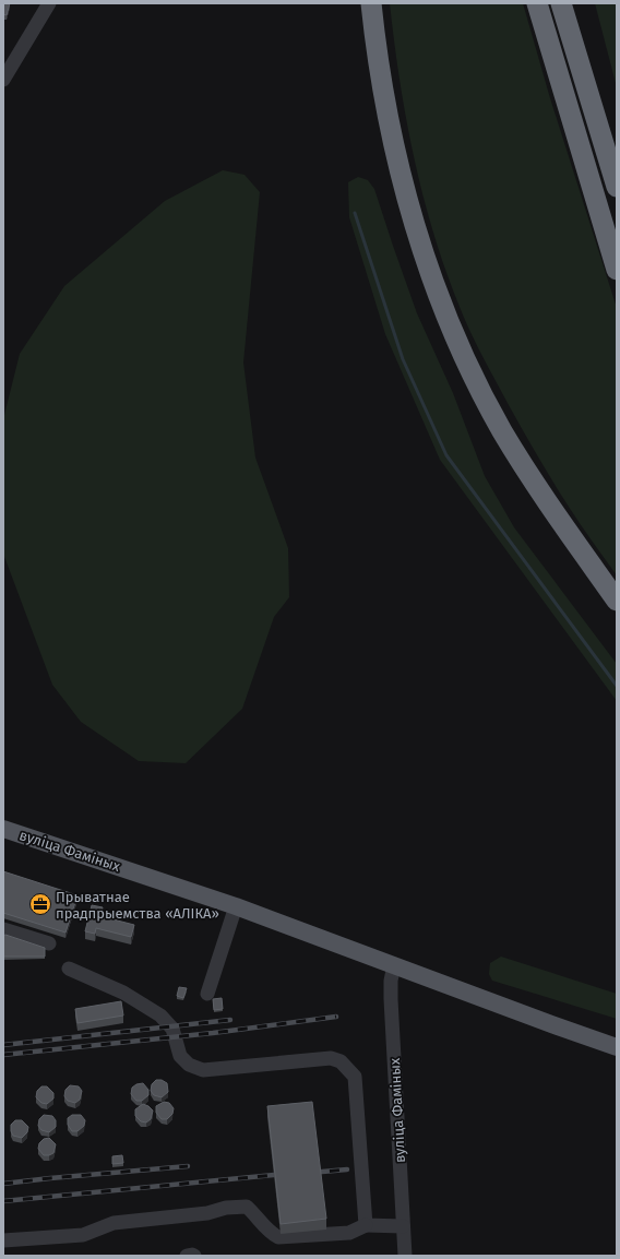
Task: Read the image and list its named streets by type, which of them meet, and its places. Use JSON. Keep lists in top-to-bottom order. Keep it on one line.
{"streets":{"main road":["вуліца Фаміных"]},"places":{"office":["Прыватнае прадпрыемства «АЛІКА»"]}}
